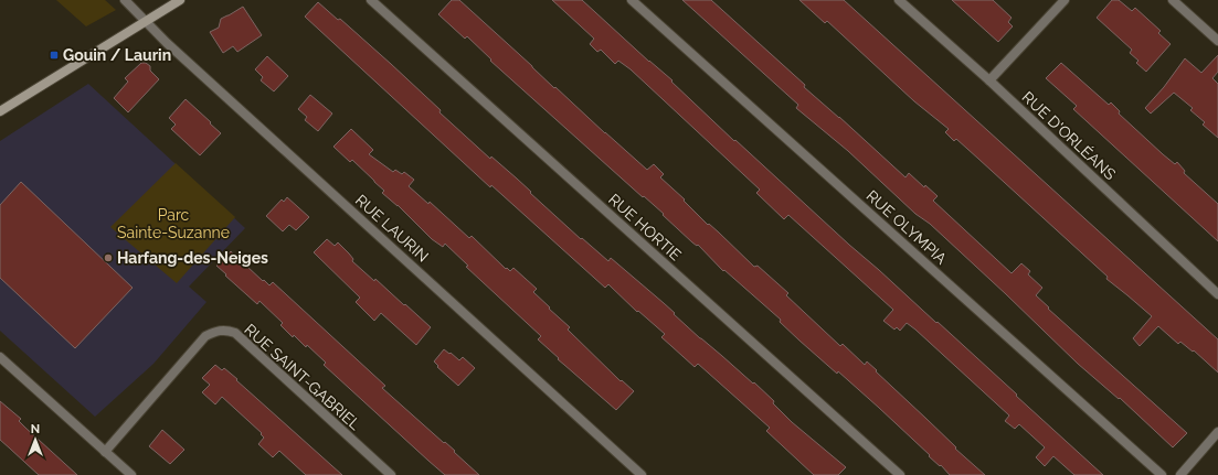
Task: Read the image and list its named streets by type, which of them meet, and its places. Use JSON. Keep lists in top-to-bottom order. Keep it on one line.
{"streets":{"street":["RUE D'ORLÉANS","RUE HORTIE","RUE OLYMPIA","RUE LAURIN","RUE SAINT-GABRIEL"]},"parks":["Parc Sainte-Suzanne"],"places":{"transit":["Gouin / Laurin"],"other":["Harfang-des-Neiges"]},"north":"top"}
